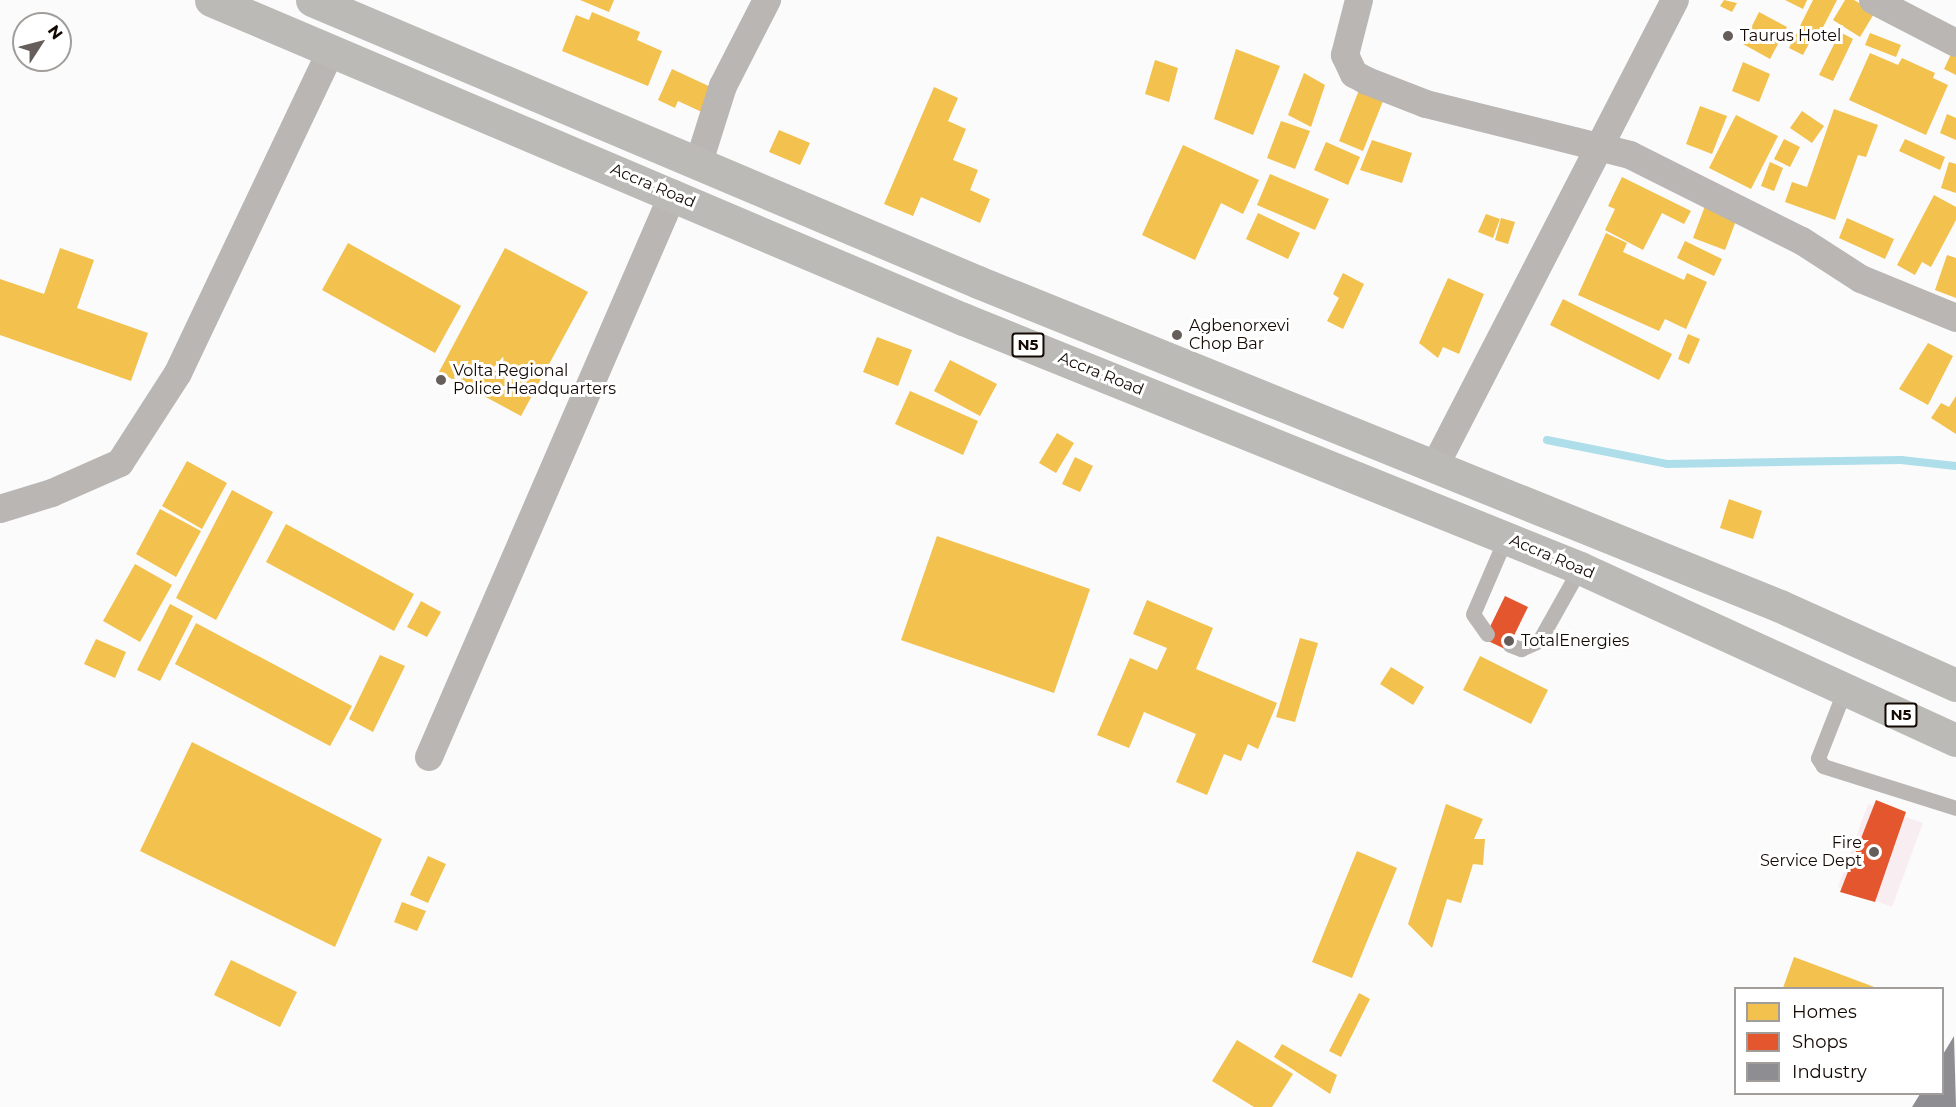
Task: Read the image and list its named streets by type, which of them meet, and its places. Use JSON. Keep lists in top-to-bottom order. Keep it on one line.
{"streets":{"main road":["Accra Road","N5"]},"places":["Taurus Hotel","Agbenorxevi Chop Bar","Volta Regional Police Headquarters","TotalEnergies","Fire Service Dept"],"legend":["Homes","Shops","Industry"],"north":"top right"}
